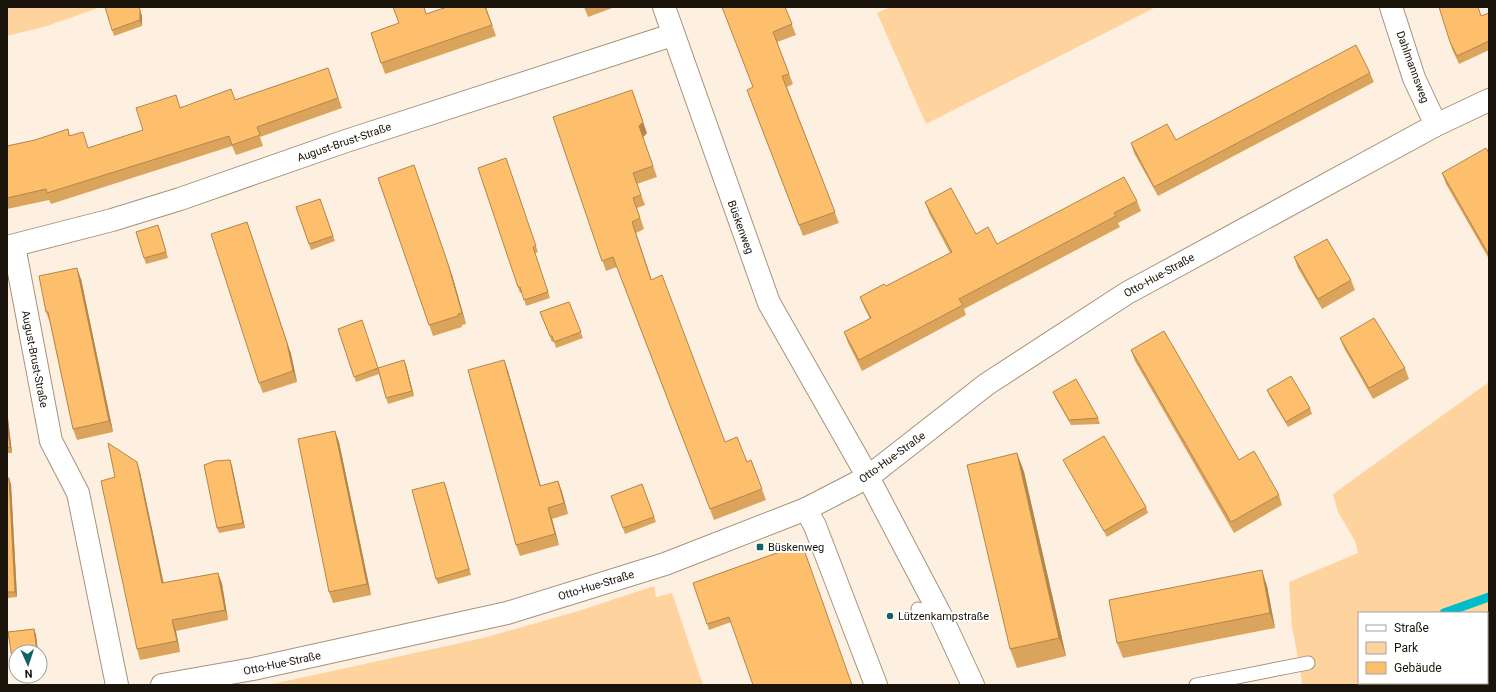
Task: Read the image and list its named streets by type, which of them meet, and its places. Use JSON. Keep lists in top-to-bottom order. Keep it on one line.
{"streets":{"street":["Dahlmannsweg","August-Brust-Straße","Büskenweg","Otto-Hue-Straße"]},"crossings":[["Dahlmannsweg","Otto-Hue-Straße"],["August-Brust-Straße","Büskenweg"],["Büskenweg","Otto-Hue-Straße"]],"places":{"transit":["Büskenweg"],"other":["Lützenkampstraße"]},"legend":["Straße","Park","Gebäude"],"north":"bottom"}
